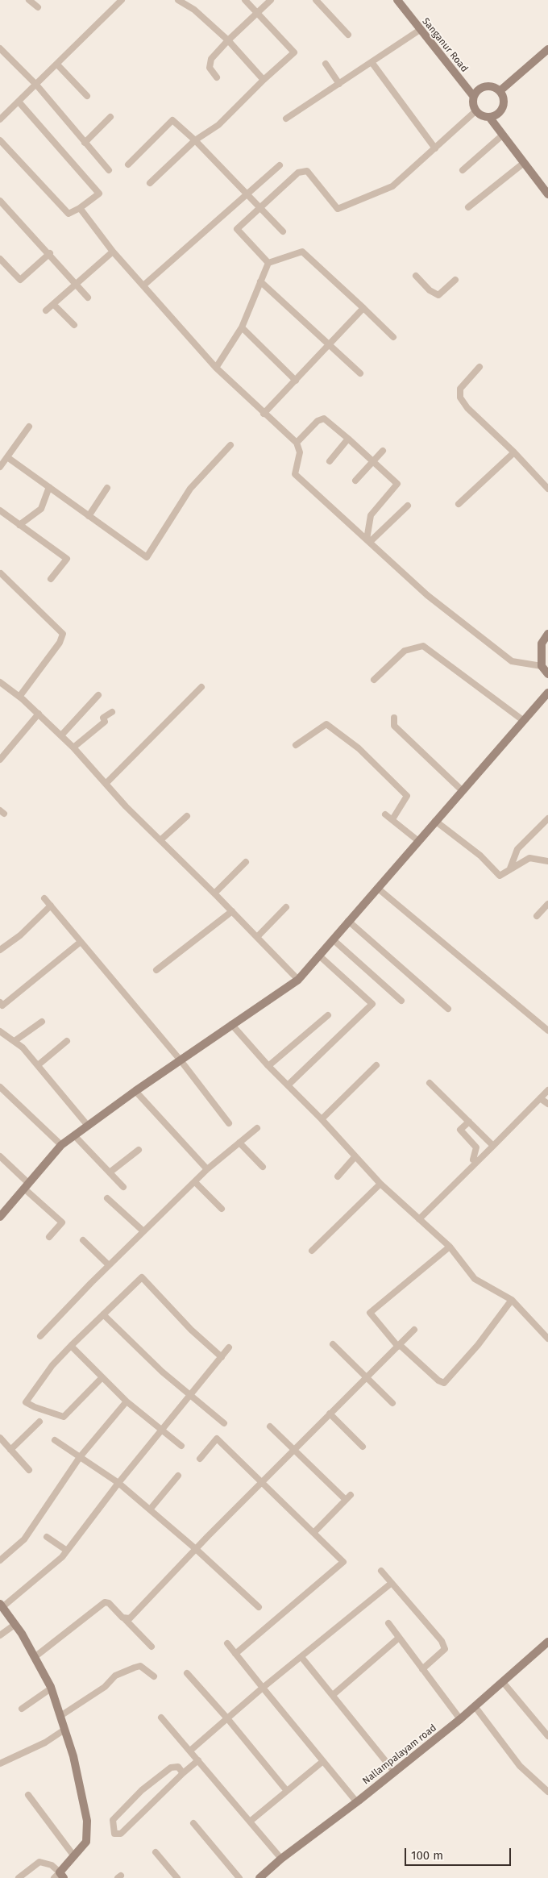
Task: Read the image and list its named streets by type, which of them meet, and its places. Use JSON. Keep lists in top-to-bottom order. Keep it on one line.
{"streets":{"street":["Sanganur Road","Nallampalayam road"]},"scale_bar":"100 m"}
